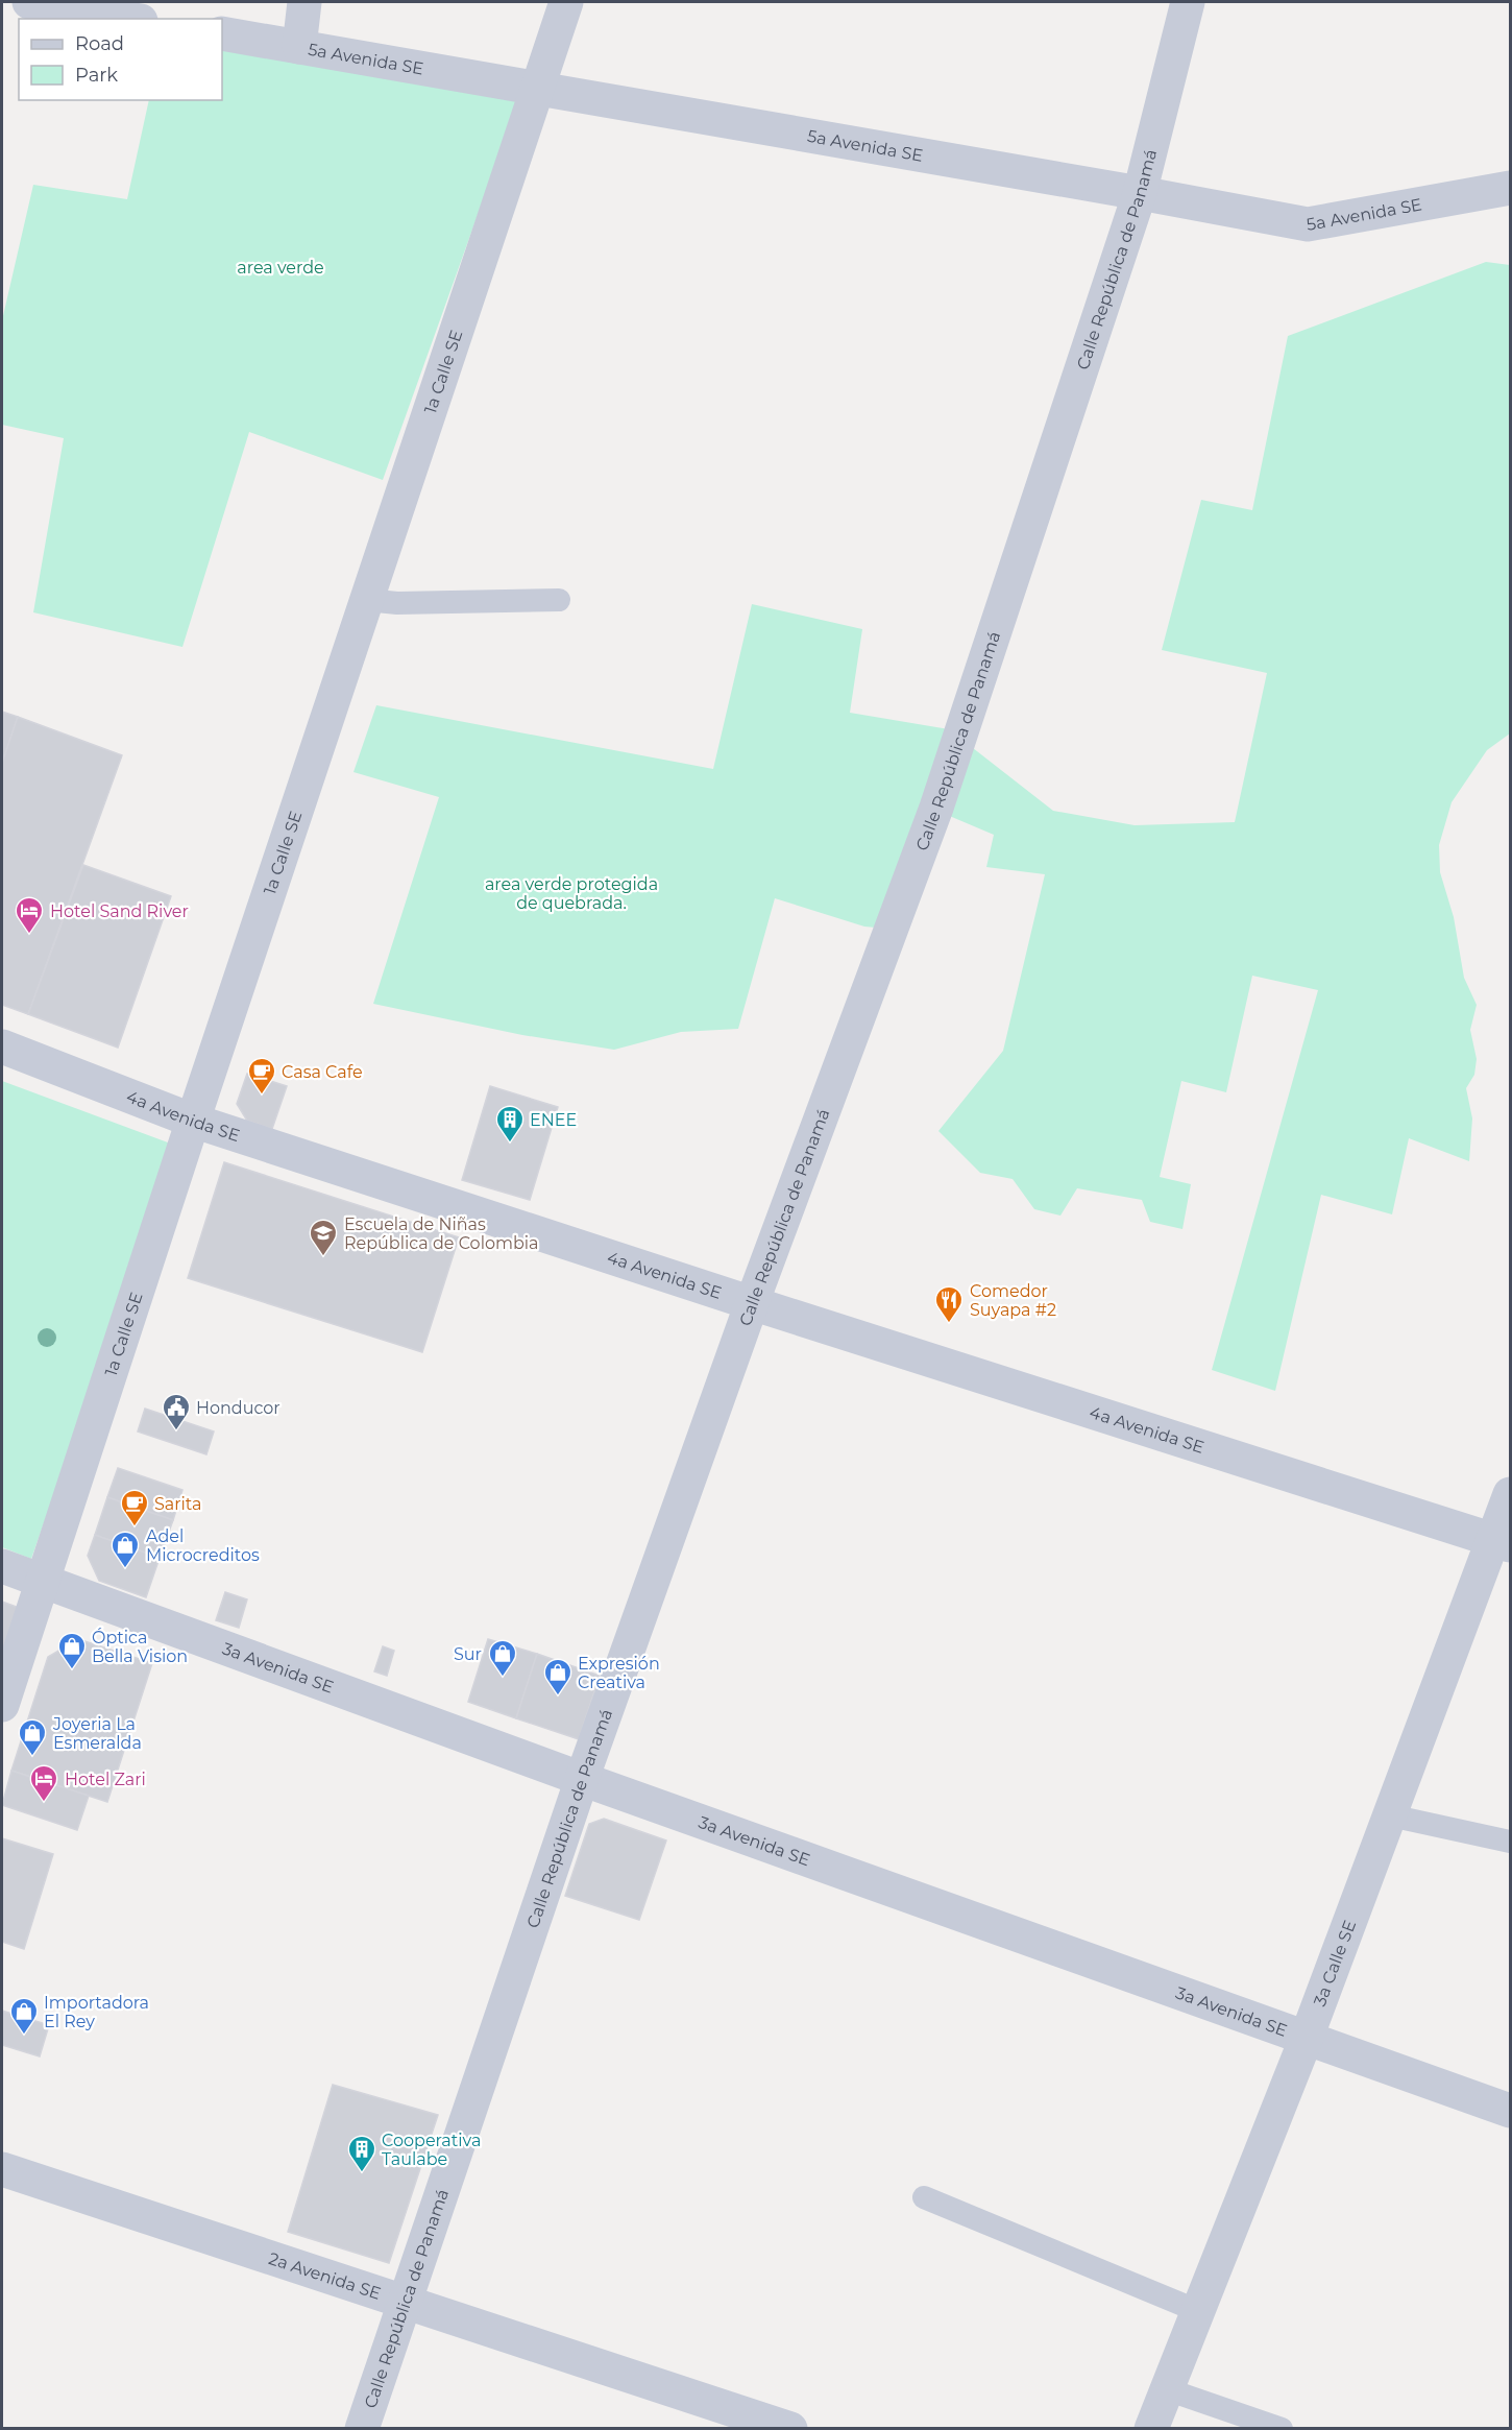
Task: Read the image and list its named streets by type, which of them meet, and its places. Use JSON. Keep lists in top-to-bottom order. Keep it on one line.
{"streets":{"street":["5a Avenida SE","Calle República de Panamá","1a Calle SE","4a Avenida SE","3a Avenida SE","3a Calle SE","2a Avenida SE"]},"crossings":[["5a Avenida SE","Calle República de Panamá"],["5a Avenida SE","1a Calle SE"],["Calle República de Panamá","4a Avenida SE"],["Calle República de Panamá","3a Avenida SE"],["Calle República de Panamá","2a Avenida SE"],["1a Calle SE","4a Avenida SE"],["1a Calle SE","3a Avenida SE"],["4a Avenida SE","3a Calle SE"],["3a Avenida SE","3a Calle SE"]],"parks":["area verde","area verde protegida de quebrada."],"places":{"hotel":["Hotel Sand River","Hotel Zari"],"cafe":["Casa Cafe","Sarita"],"building":["ENEE","Cooperativa Taulabe"],"school or university":["Escuela de Niñas República de Colombia"],"restaurant":["Comedor Suyapa #2"],"public building":["Honducor"],"shop":["Adel Microcreditos","Óptica Bella Vision","Sur","Expresión Creativa","Joyeria La Esmeralda","Importadora El Rey"]},"legend":["Road","Park"]}
